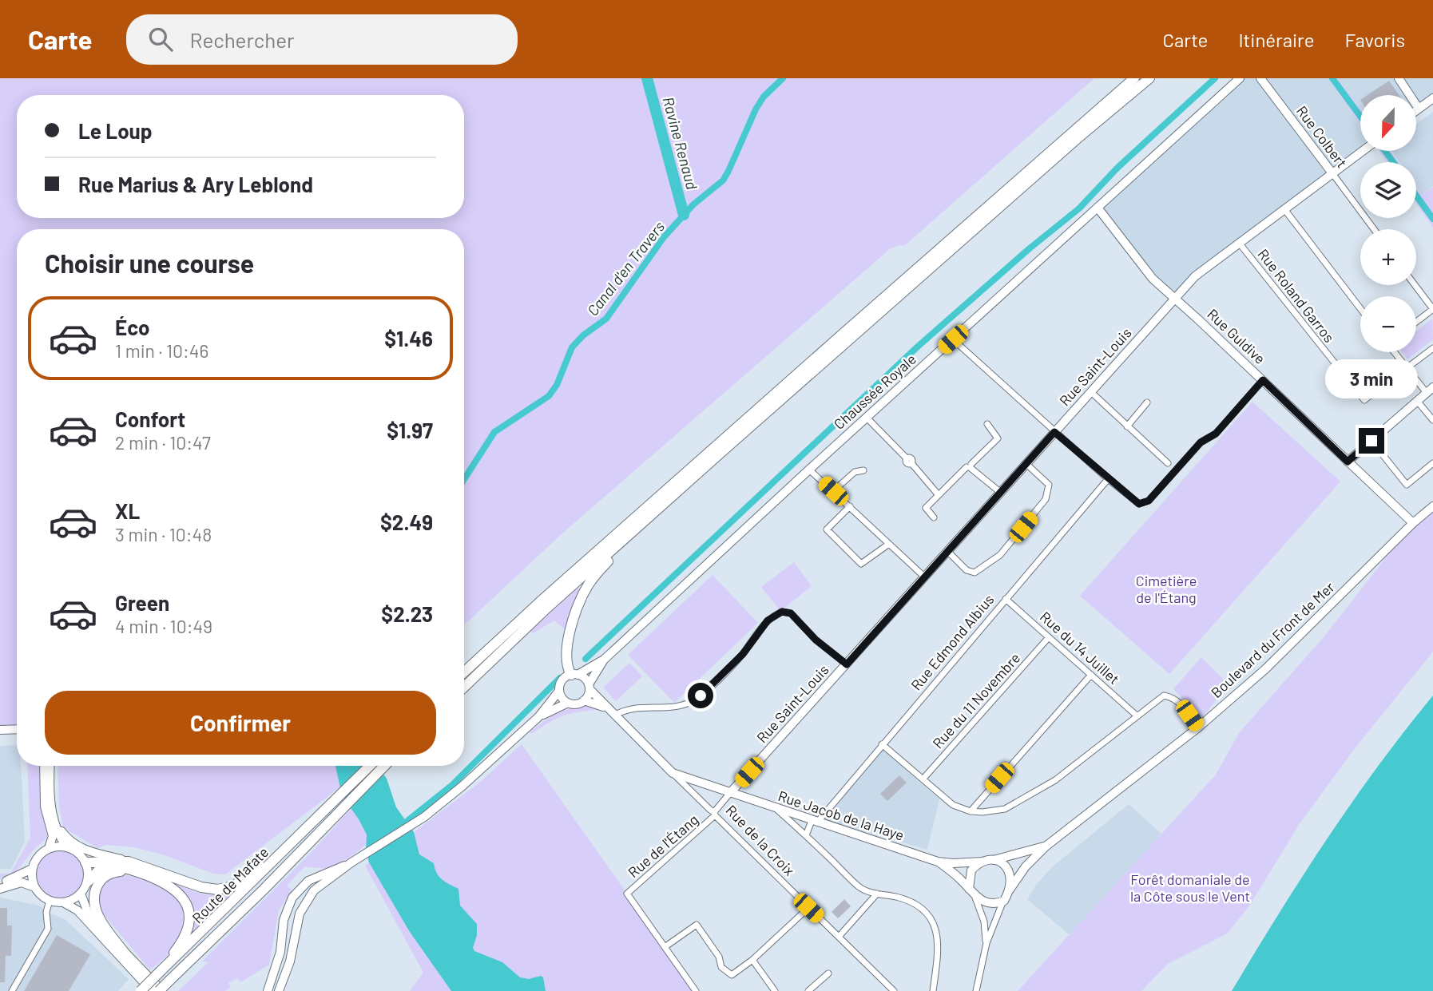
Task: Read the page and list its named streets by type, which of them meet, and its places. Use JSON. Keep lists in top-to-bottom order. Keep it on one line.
{"streets":{"highway":["Route de Mafate"],"main road":["Rue Colbert","Rue Guldive","Rue Saint-Louis","Chaussée Royale","Boulevard du Front de Mer","Rue Jacob de la Haye","Rue de la Croix"],"street":["Rue Roland Garros","Rue Edmond Albius","Rue du 14 Juillet","Rue du 11 Novembre","Rue de l'Étang"]},"crossings":[["Rue Colbert","Rue Saint-Louis"],["Rue Roland Garros","Rue Saint-Louis"],["Rue Guldive","Rue Saint-Louis"],["Rue Guldive","Chaussée Royale"],["Rue Guldive","Boulevard du Front de Mer"],["Rue Saint-Louis","Rue Jacob de la Haye"],["Rue Saint-Louis","Rue de l'Étang"],["Chaussée Royale","Rue de la Croix"],["Boulevard du Front de Mer","Rue Jacob de la Haye"],["Rue Edmond Albius","Rue du 14 Juillet"],["Rue Edmond Albius","Rue Jacob de la Haye"],["Rue du 14 Juillet","Rue du 11 Novembre"],["Rue Jacob de la Haye","Rue de la Croix"],["Rue Jacob de la Haye","Rue de l'Étang"],["Rue de la Croix","Rue de l'Étang"]],"water":["Ravine Renaud","Canal d'en Travers"],"parks":["Cimetière de l'Étang","Forêt domaniale de la Côte sous le Vent"],"north":"bottom","page":{"header":"Carte","search":"Rechercher","nav":["Carte","Itinéraire","Favoris"],"map_buttons":["+","−"],"banner":["Le Loup","Rue Marius & Ary Leblond"],"heading":"Choisir une course","list":[{"name":"Éco","note":"1 min · 10:46","value":"$1.46"},{"name":"Confort","note":"2 min · 10:47","value":"$1.97"},{"name":"XL","note":"3 min · 10:48","value":"$2.49"},{"name":"Green","note":"4 min · 10:49","value":"$2.23"}],"bubble":"3 min","buttons":"Confirmer"}}
